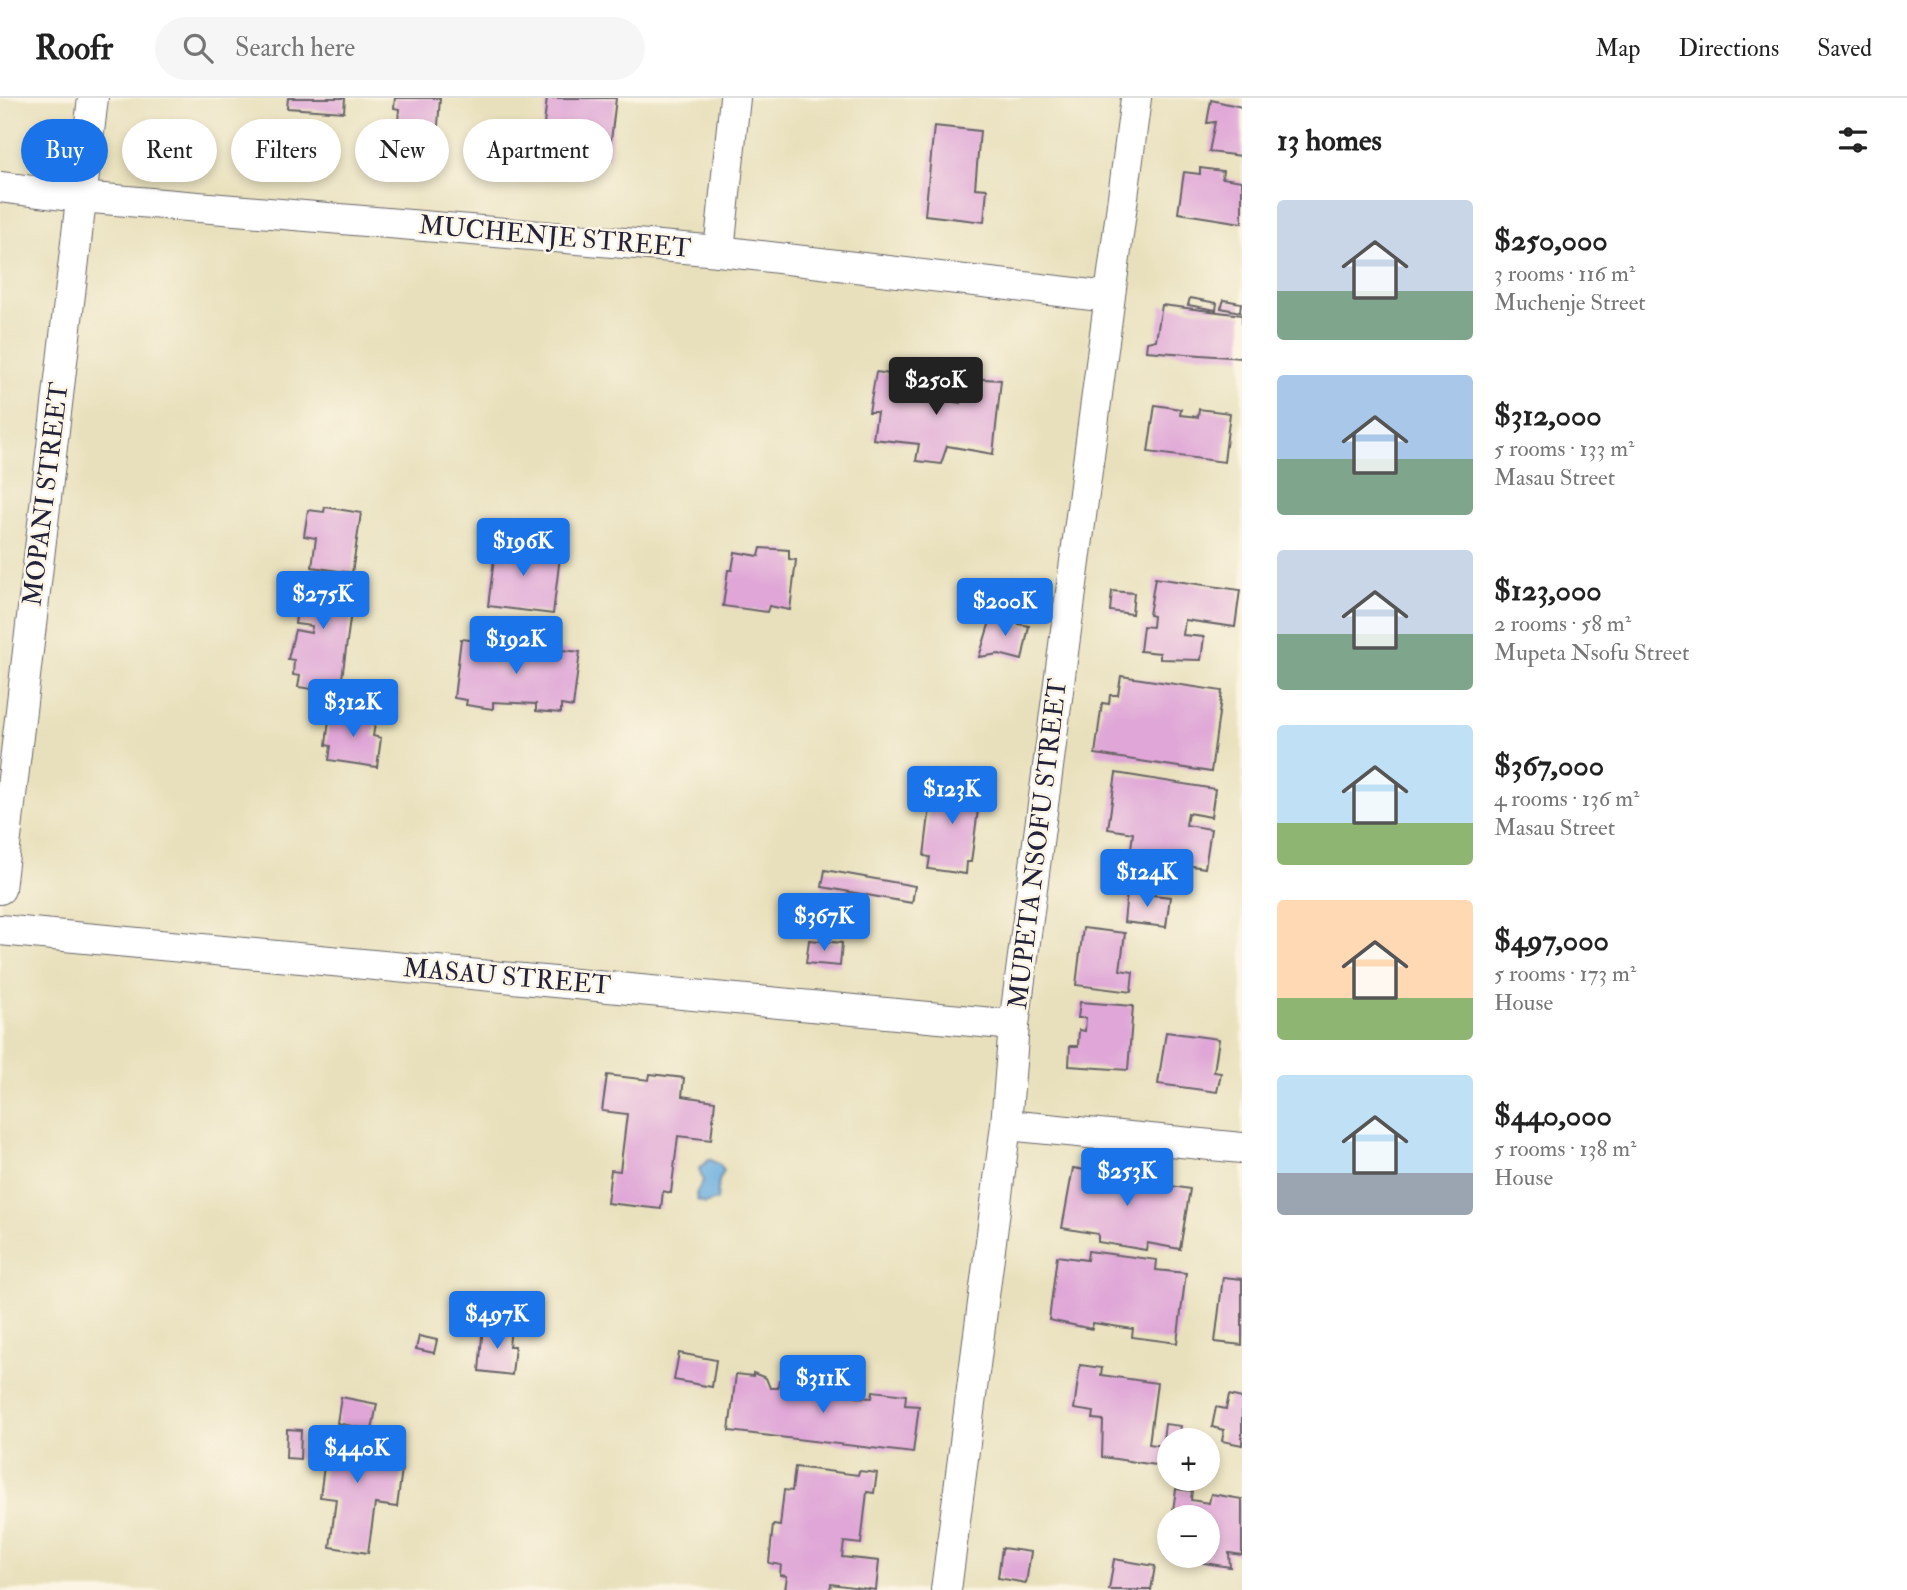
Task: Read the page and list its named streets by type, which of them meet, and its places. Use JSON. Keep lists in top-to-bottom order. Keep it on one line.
{"streets":{"street":["MUCHENJE STREET","MOPANI STREET","MUPETA NSOFU STREET","MASAU STREET"]},"crossings":[["MUCHENJE STREET","MOPANI STREET"],["MUCHENJE STREET","MUPETA NSOFU STREET"],["MUPETA NSOFU STREET","MASAU STREET"]],"page":{"header":"Roofr","search":"Search here","nav":["Map","Directions","Saved"],"heading":"13 homes","chip":["Buy","Rent","Filters","New","Apartment"],"list":[{"name":"$250,000","note":"3 rooms · 116 m² · Muchenje Street"},{"name":"$312,000","note":"5 rooms · 133 m² · Masau Street"},{"name":"$123,000","note":"2 rooms · 58 m² · Mupeta Nsofu Street"},{"name":"$367,000","note":"4 rooms · 136 m² · Masau Street"},{"name":"$497,000","note":"5 rooms · 173 m² · House"},{"name":"$440,000","note":"5 rooms · 138 m² · House"}],"price":["$250K","$196K","$275K","$200K","$192K","$312K","$123K","$124K","$367K","$253K","$497K","$311K","$440K"],"map_buttons":["+","−"]}}
